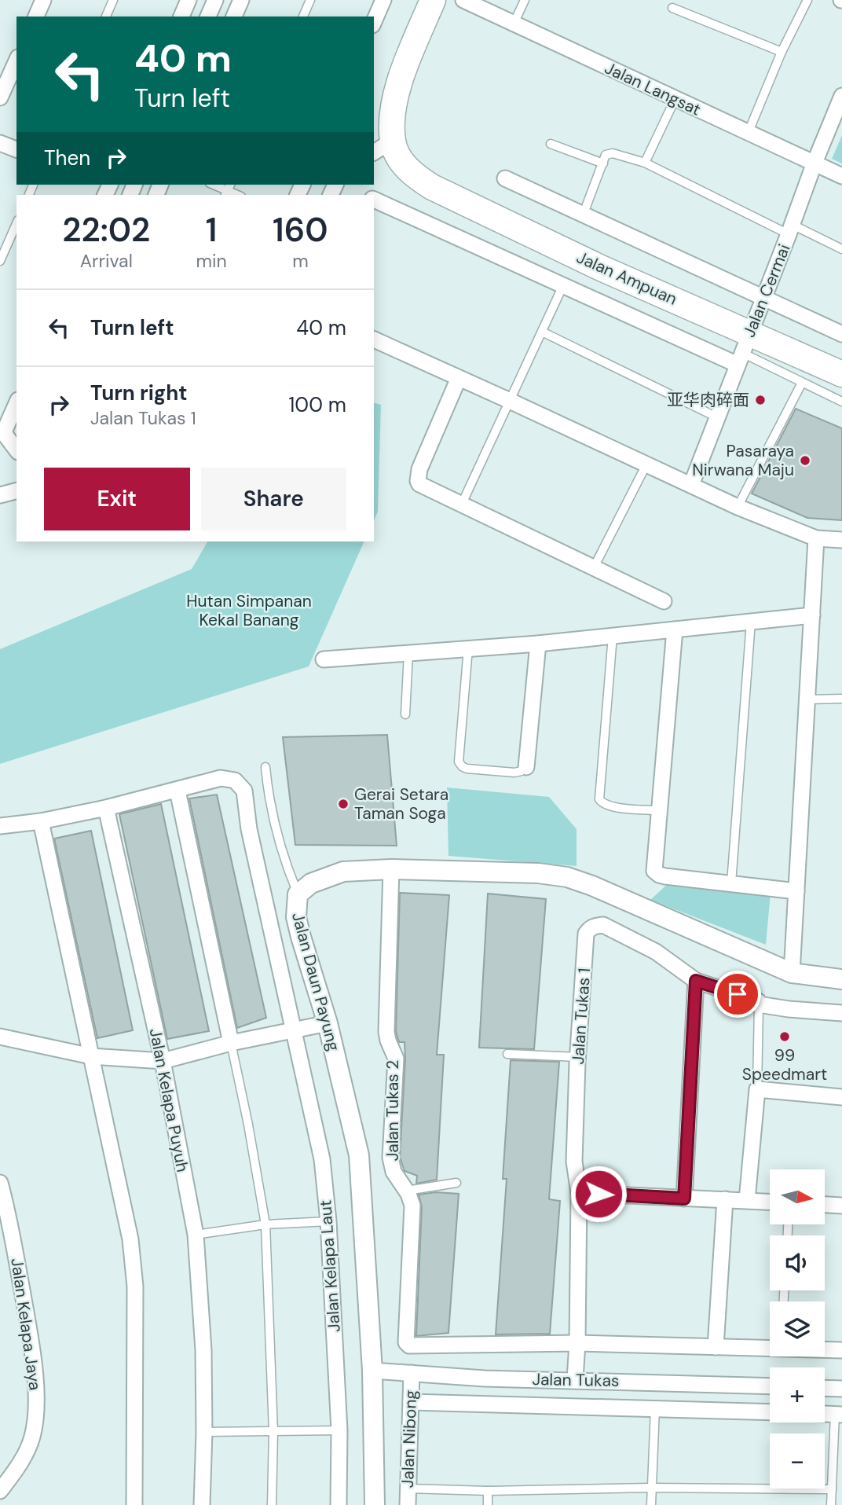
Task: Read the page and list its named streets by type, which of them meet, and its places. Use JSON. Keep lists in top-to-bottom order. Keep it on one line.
{"streets":{"main road":["Jalan Ampuan"],"street":["Jalan Langsat","Jalan Cermai","Jalan Daun Payung","Jalan Tukas 1","Jalan Kelapa Puyuh","Jalan Tukas 2","Jalan Kelapa Laut","Jalan Kelapa Jaya","Jalan Tukas","Jalan Nibong"]},"crossings":[["Jalan Langsat","Jalan Cermai"],["Jalan Ampuan","Jalan Cermai"],["Jalan Daun Payung","Jalan Tukas 2"],["Jalan Daun Payung","Jalan Tukas"],["Jalan Tukas 1","Jalan Tukas 2"],["Jalan Tukas 1","Jalan Tukas"],["Jalan Kelapa Puyuh","Jalan Kelapa Laut"],["Jalan Tukas","Jalan Nibong"]],"parks":["Hutan Simpanan Kekal Banang"],"places":["亚华肉碎面","Pasaraya Nirwana Maju","Gerai Setara Taman Soga","99 Speedmart"],"north":"right","page":{"turn":["40 m","Turn left"],"then":"Then","eta":["22:02","Arrival","1","min","160","m"],"list":[{"name":"Turn left","value":"40 m"},{"name":"Turn right","note":"Jalan Tukas 1","value":"100 m"}],"buttons":["Exit","Share"],"map_buttons":["+","−"]}}
